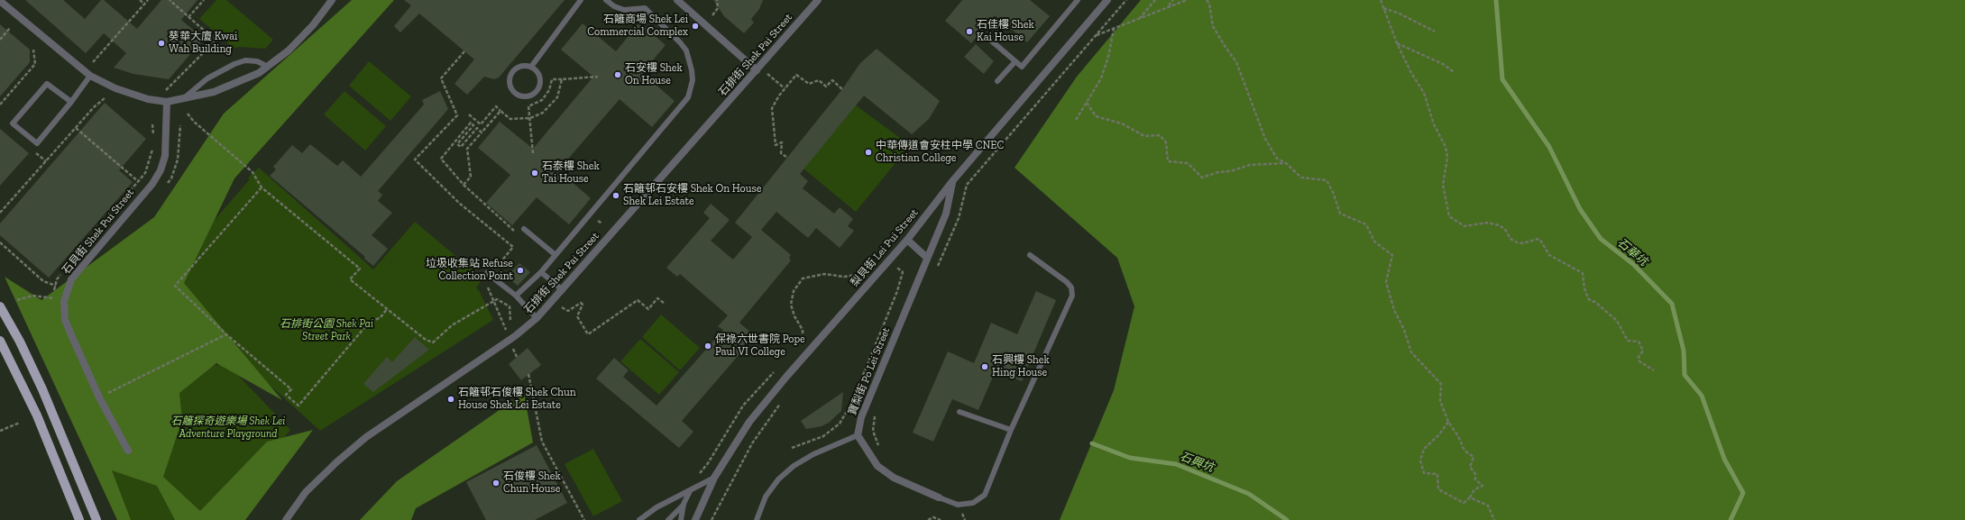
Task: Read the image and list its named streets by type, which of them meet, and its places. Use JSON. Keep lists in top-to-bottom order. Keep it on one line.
{"streets":{"street":["石排街 Shek Pai Street","石貝街 Shek Pui Street","梨貝街 Lei Pui Street","寶梨街 Po Lei Street"]},"crossings":[["梨貝街 Lei Pui Street","寶梨街 Po Lei Street"]],"water":["石華坑","石興坑"],"parks":["石排街公園 Shek Pai Street Park","石籬探奇遊樂場 Shek Lei Adventure Playground"],"places":["石籬商場 Shek Lei Commercial Complex","石佳樓 Shek Kai House","葵華大廈 Kwai Wah Building","石安樓 Shek On House","中華傳道會安柱中學 CNEC Christian College","石泰樓 Shek Tai House","石籬邨石安樓 Shek On House Shek Lei Estate","垃圾收集站 Refuse Collection Point","保祿六世書院 Pope Paul VI College","石興樓 Shek Hing House","石籬邨石俊樓 Shek Chun House Shek Lei Estate","石俊樓 Shek Chun House"]}
